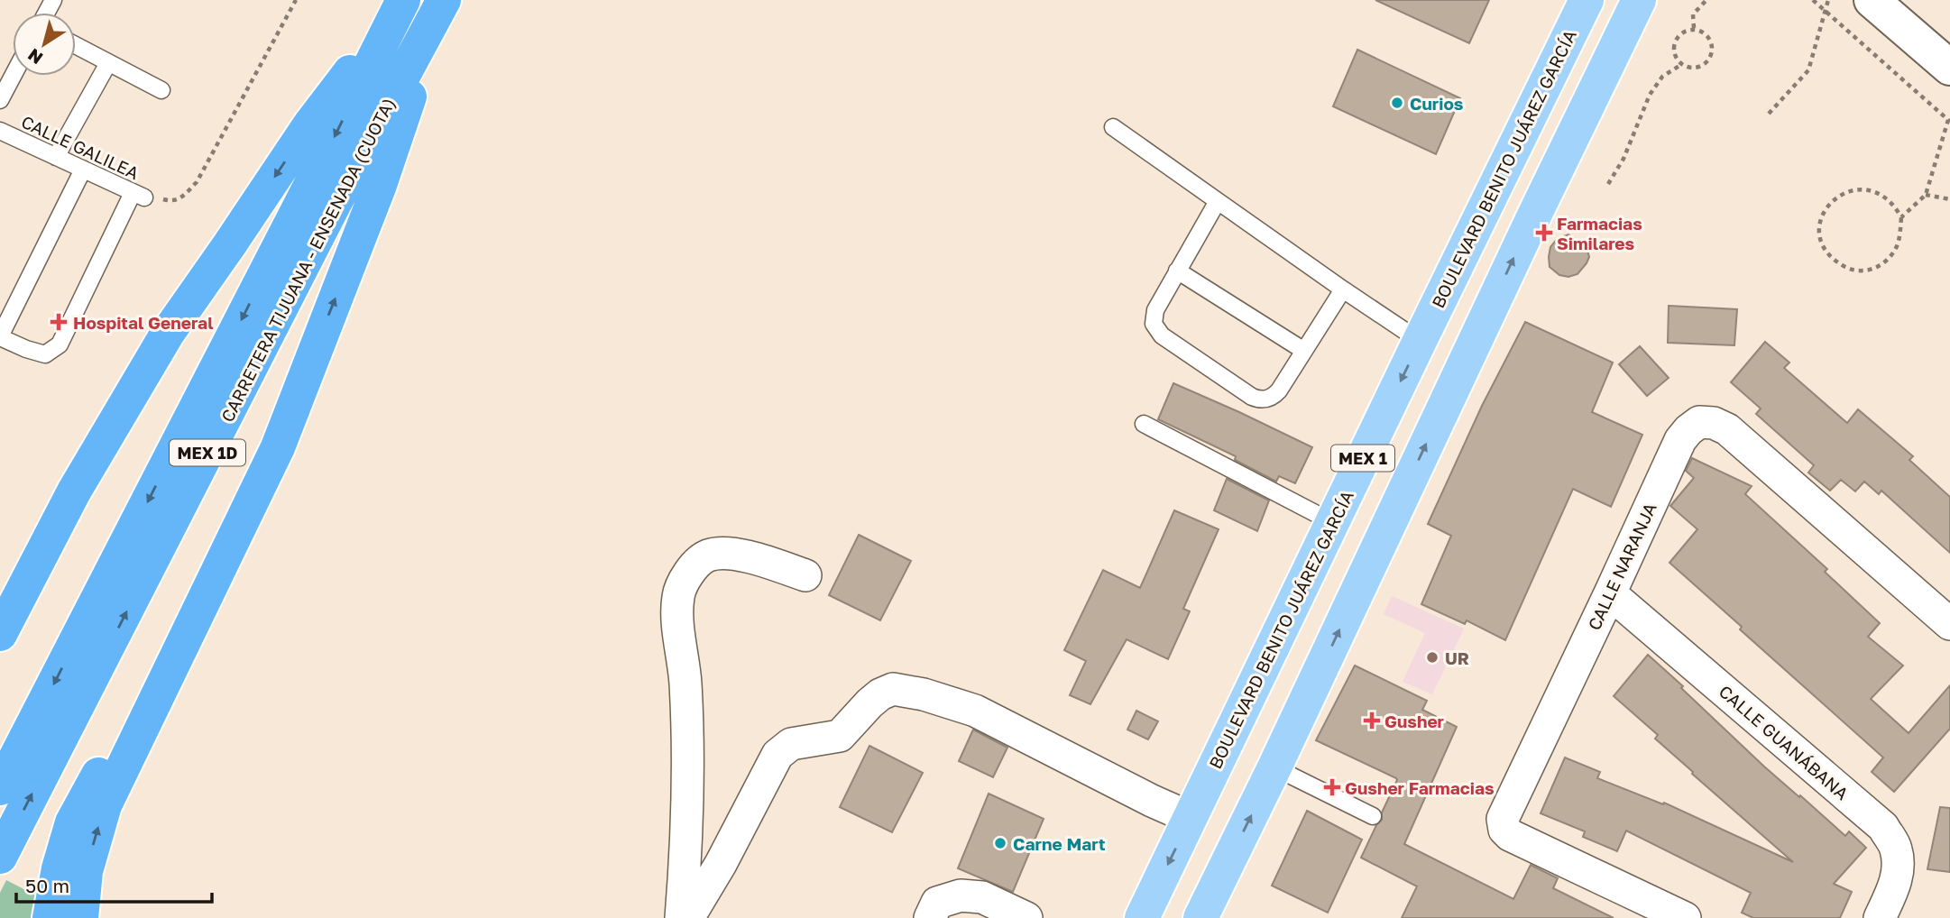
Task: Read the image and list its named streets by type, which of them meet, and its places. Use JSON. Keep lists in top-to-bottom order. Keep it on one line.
{"streets":{"highway":["CARRETERA TIJUANA - ENSENADA (CUOTA)","MEX 1D"],"main road":["BOULEVARD BENITO JUÁREZ GARCÍA","MEX 1"],"street":["CALLE NARANJA","CALLE GUANÁBANA"],"lane":["CALLE GALILEA"]},"crossings":[["CALLE NARANJA","CALLE GUANÁBANA"]],"places":{"other":["Curios","UR","Carne Mart"],"health":["Farmacias Similares","Hospital General","Gusher","Gusher Farmacias"]},"scale_bar":"50 m","north":"bottom left"}
